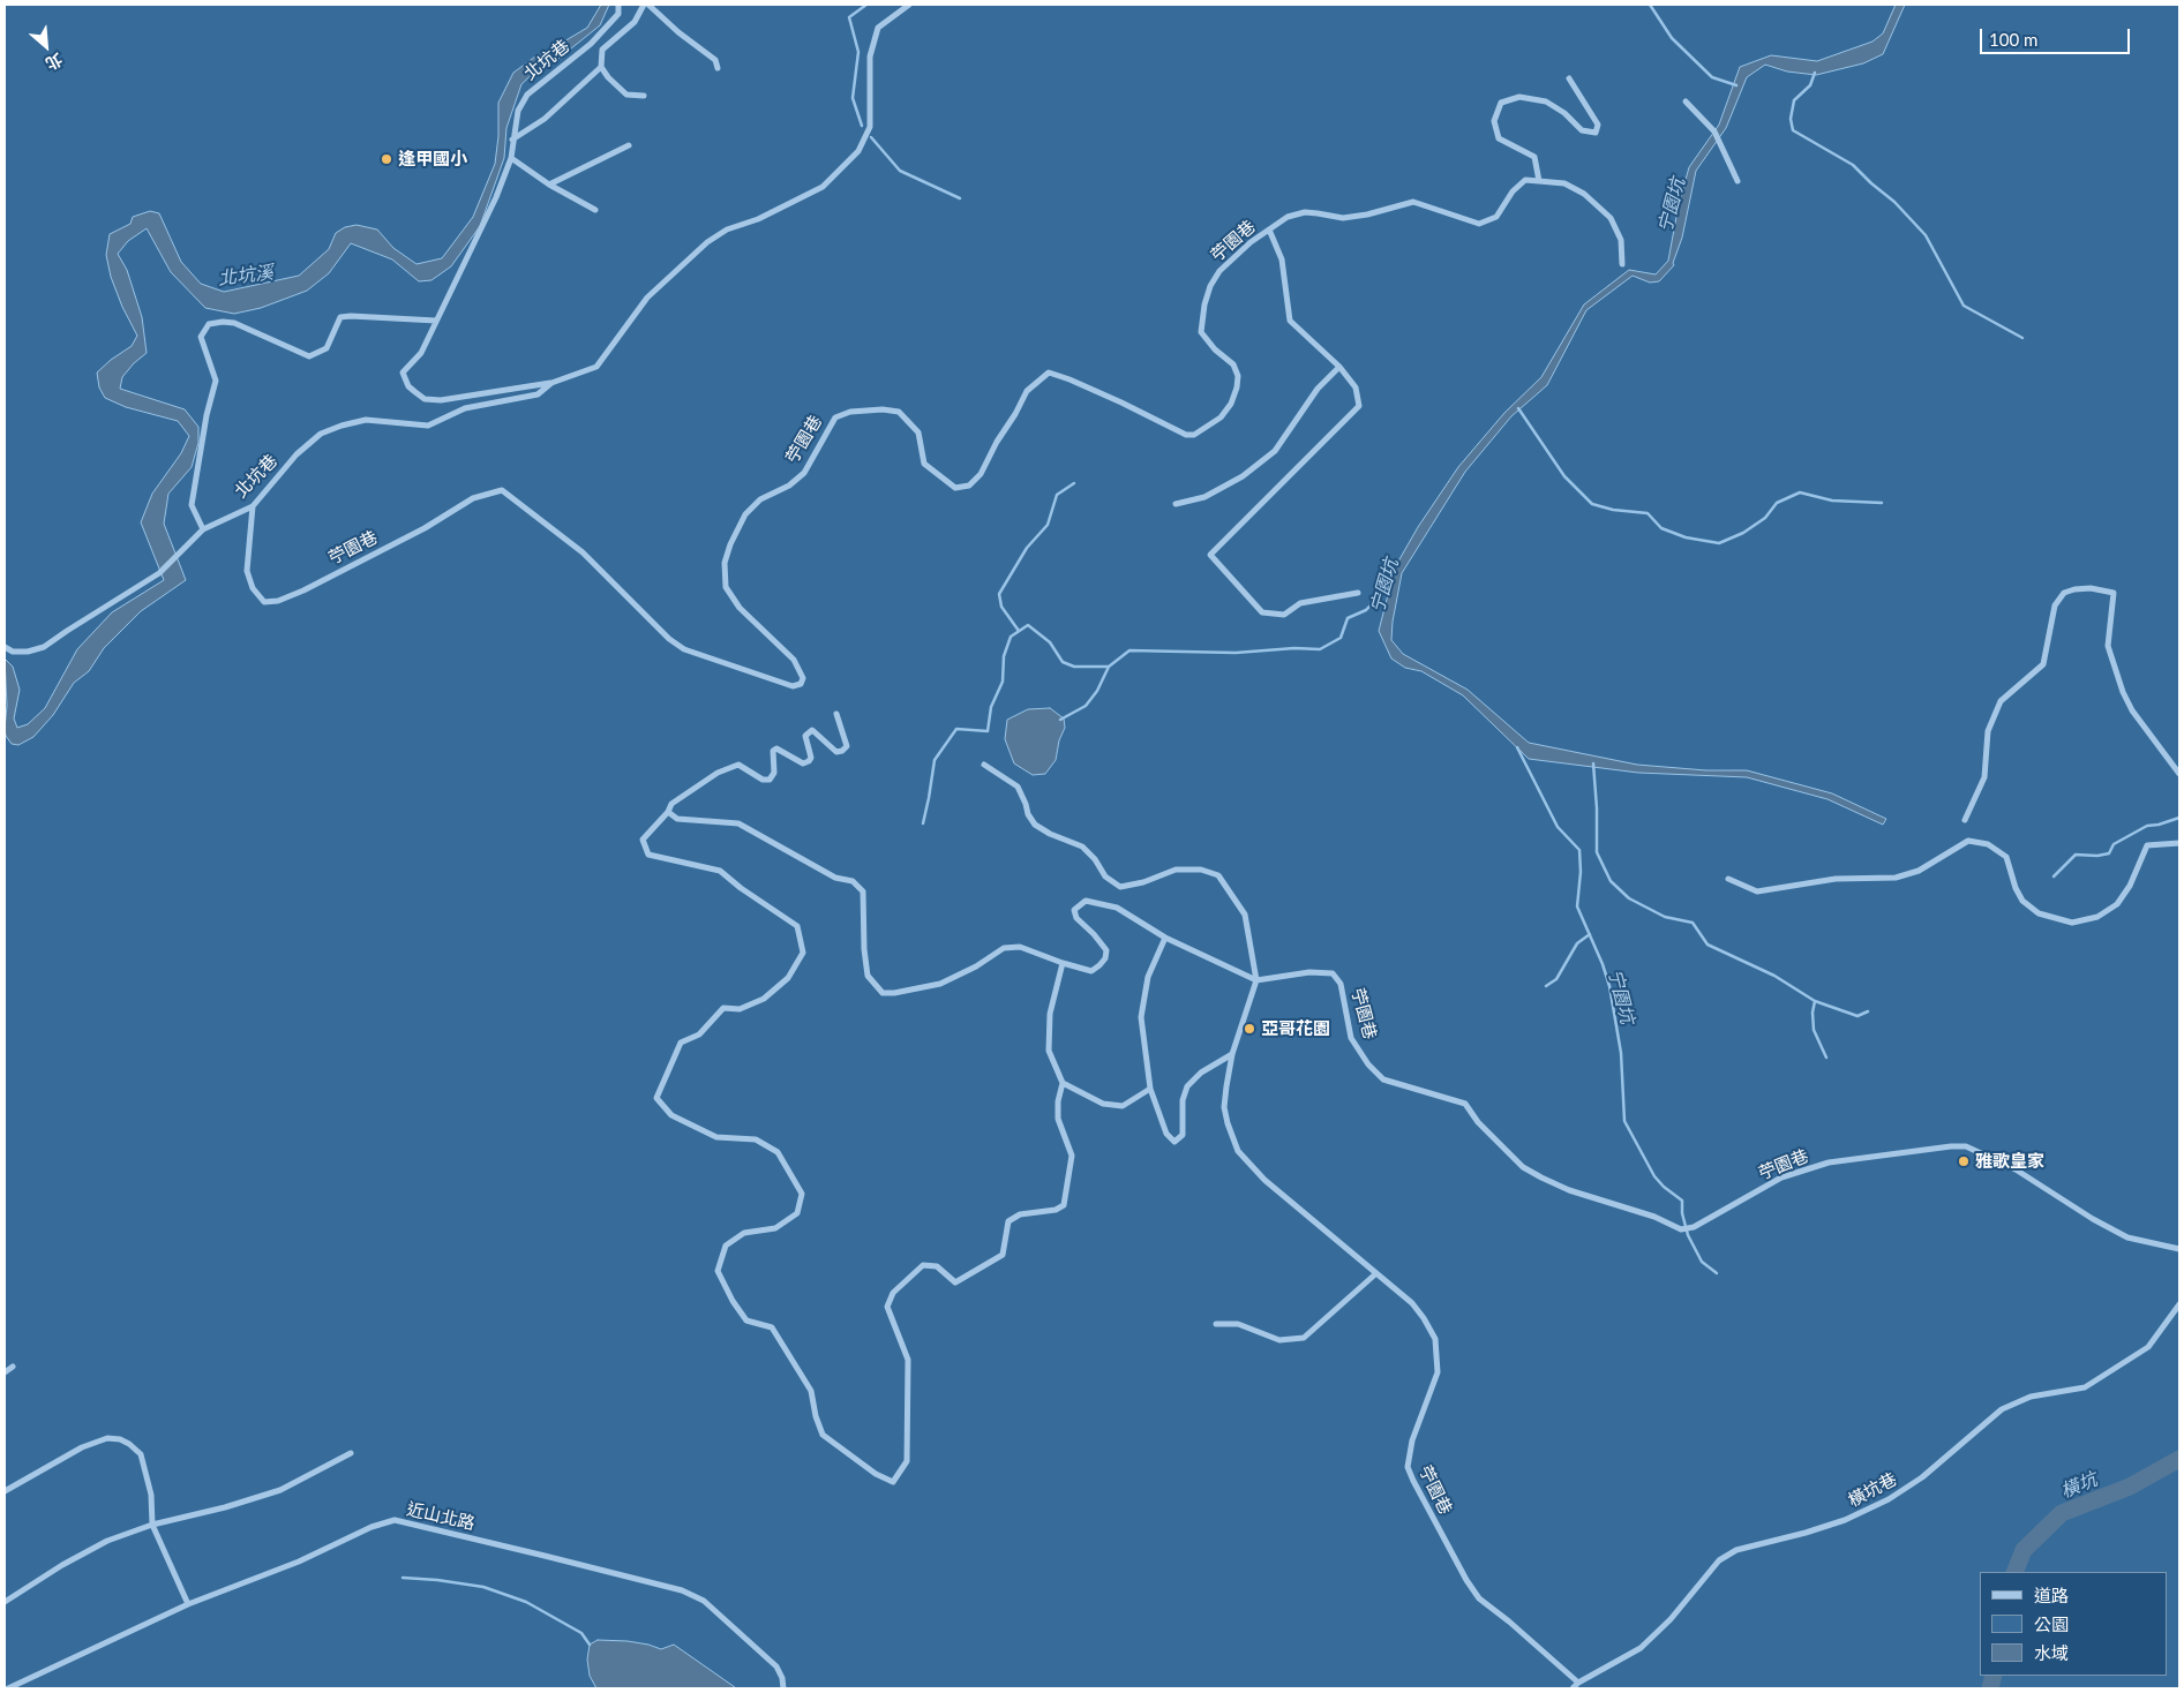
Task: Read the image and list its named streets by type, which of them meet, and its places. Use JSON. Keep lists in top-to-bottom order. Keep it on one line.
{"streets":{"street":["北坑巷","苧園巷","橫坑巷","近山北路"]},"crossings":[["北坑巷","苧園巷"],["苧園巷","橫坑巷"]],"water":["宁園坑","北坑溪","橫坑"],"places":["逢甲國小","亞哥花園","雅歌皇家"],"legend":["道路","公園","水域"],"scale_bar":"100 m","north":"bottom right"}
